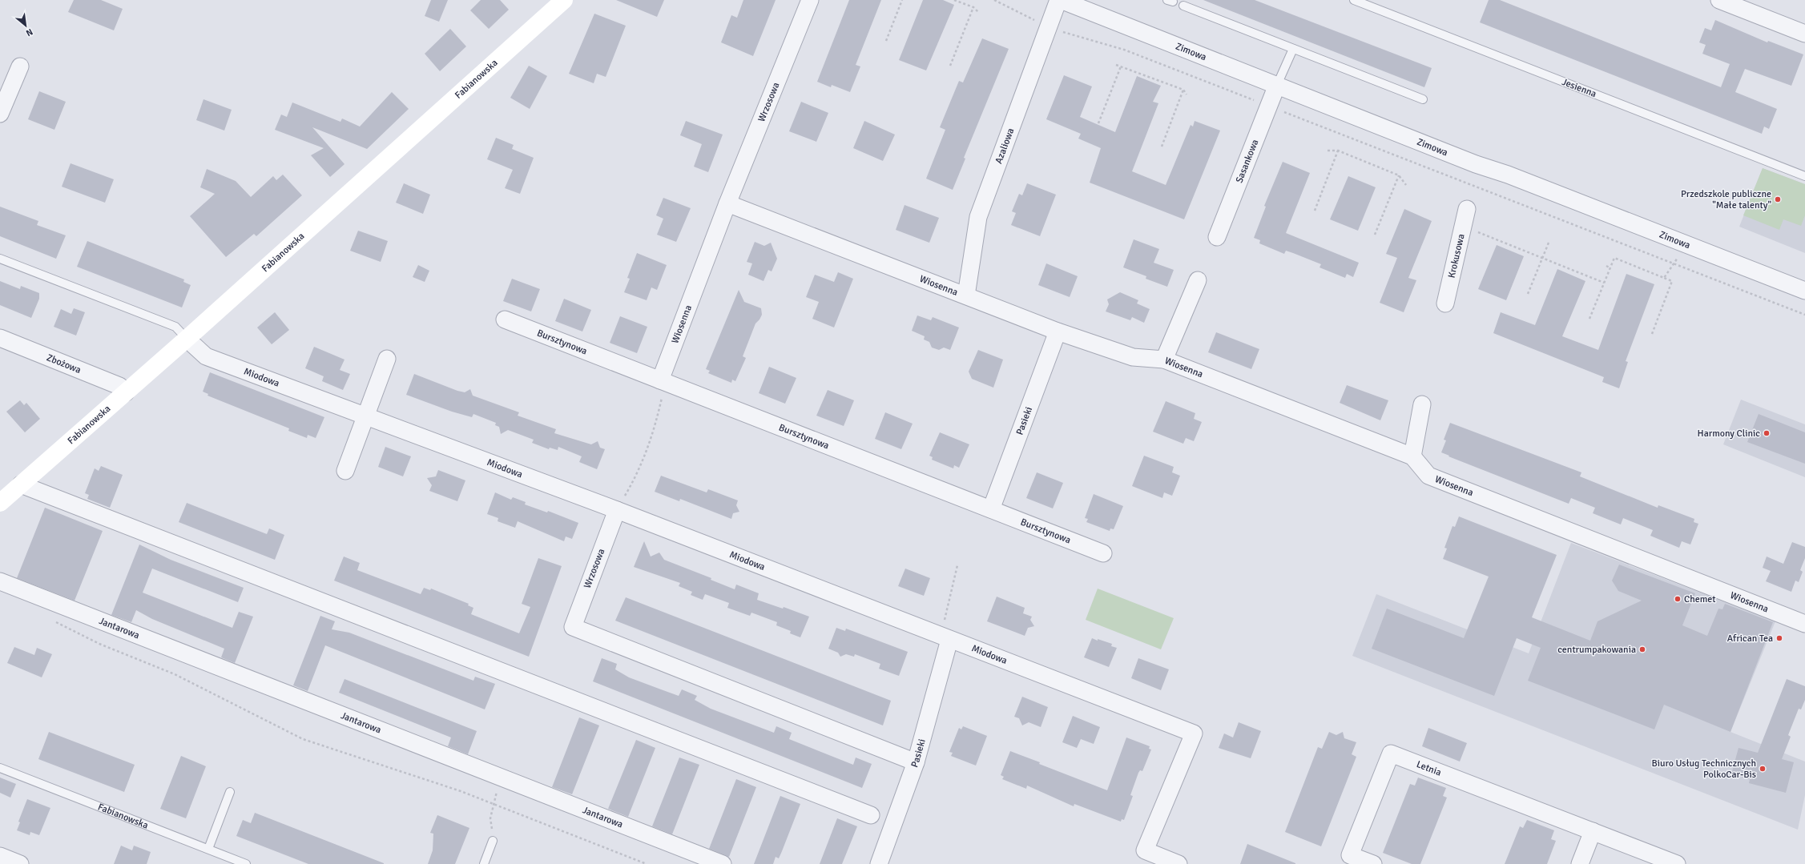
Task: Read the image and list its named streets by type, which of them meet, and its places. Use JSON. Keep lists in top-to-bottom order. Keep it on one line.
{"streets":{"street":["Zimowa","Fabianowska","Wrzosowa","Azaliowa","Sasankowa","Krokusowa","Wiosenna","Bursztynowa","Zbożowa","Miodowa","Pasieki","Jantarowa","Letnia"],"lane":["Jesienna"]},"crossings":[["Zimowa","Sasankowa"],["Fabianowska","Zbożowa"],["Fabianowska","Miodowa"],["Wrzosowa","Wiosenna"],["Wrzosowa","Miodowa"],["Wrzosowa","Pasieki"],["Azaliowa","Wiosenna"],["Wiosenna","Bursztynowa"],["Wiosenna","Pasieki"],["Bursztynowa","Pasieki"],["Miodowa","Pasieki"]],"places":["Przedszkole publiczne \"Małe talenty\"","Harmony Clinic","Chemet","African Tea","centrumpakowania","Biuro Usług Technicznych PolkoCar-Bis"],"north":"bottom right"}
